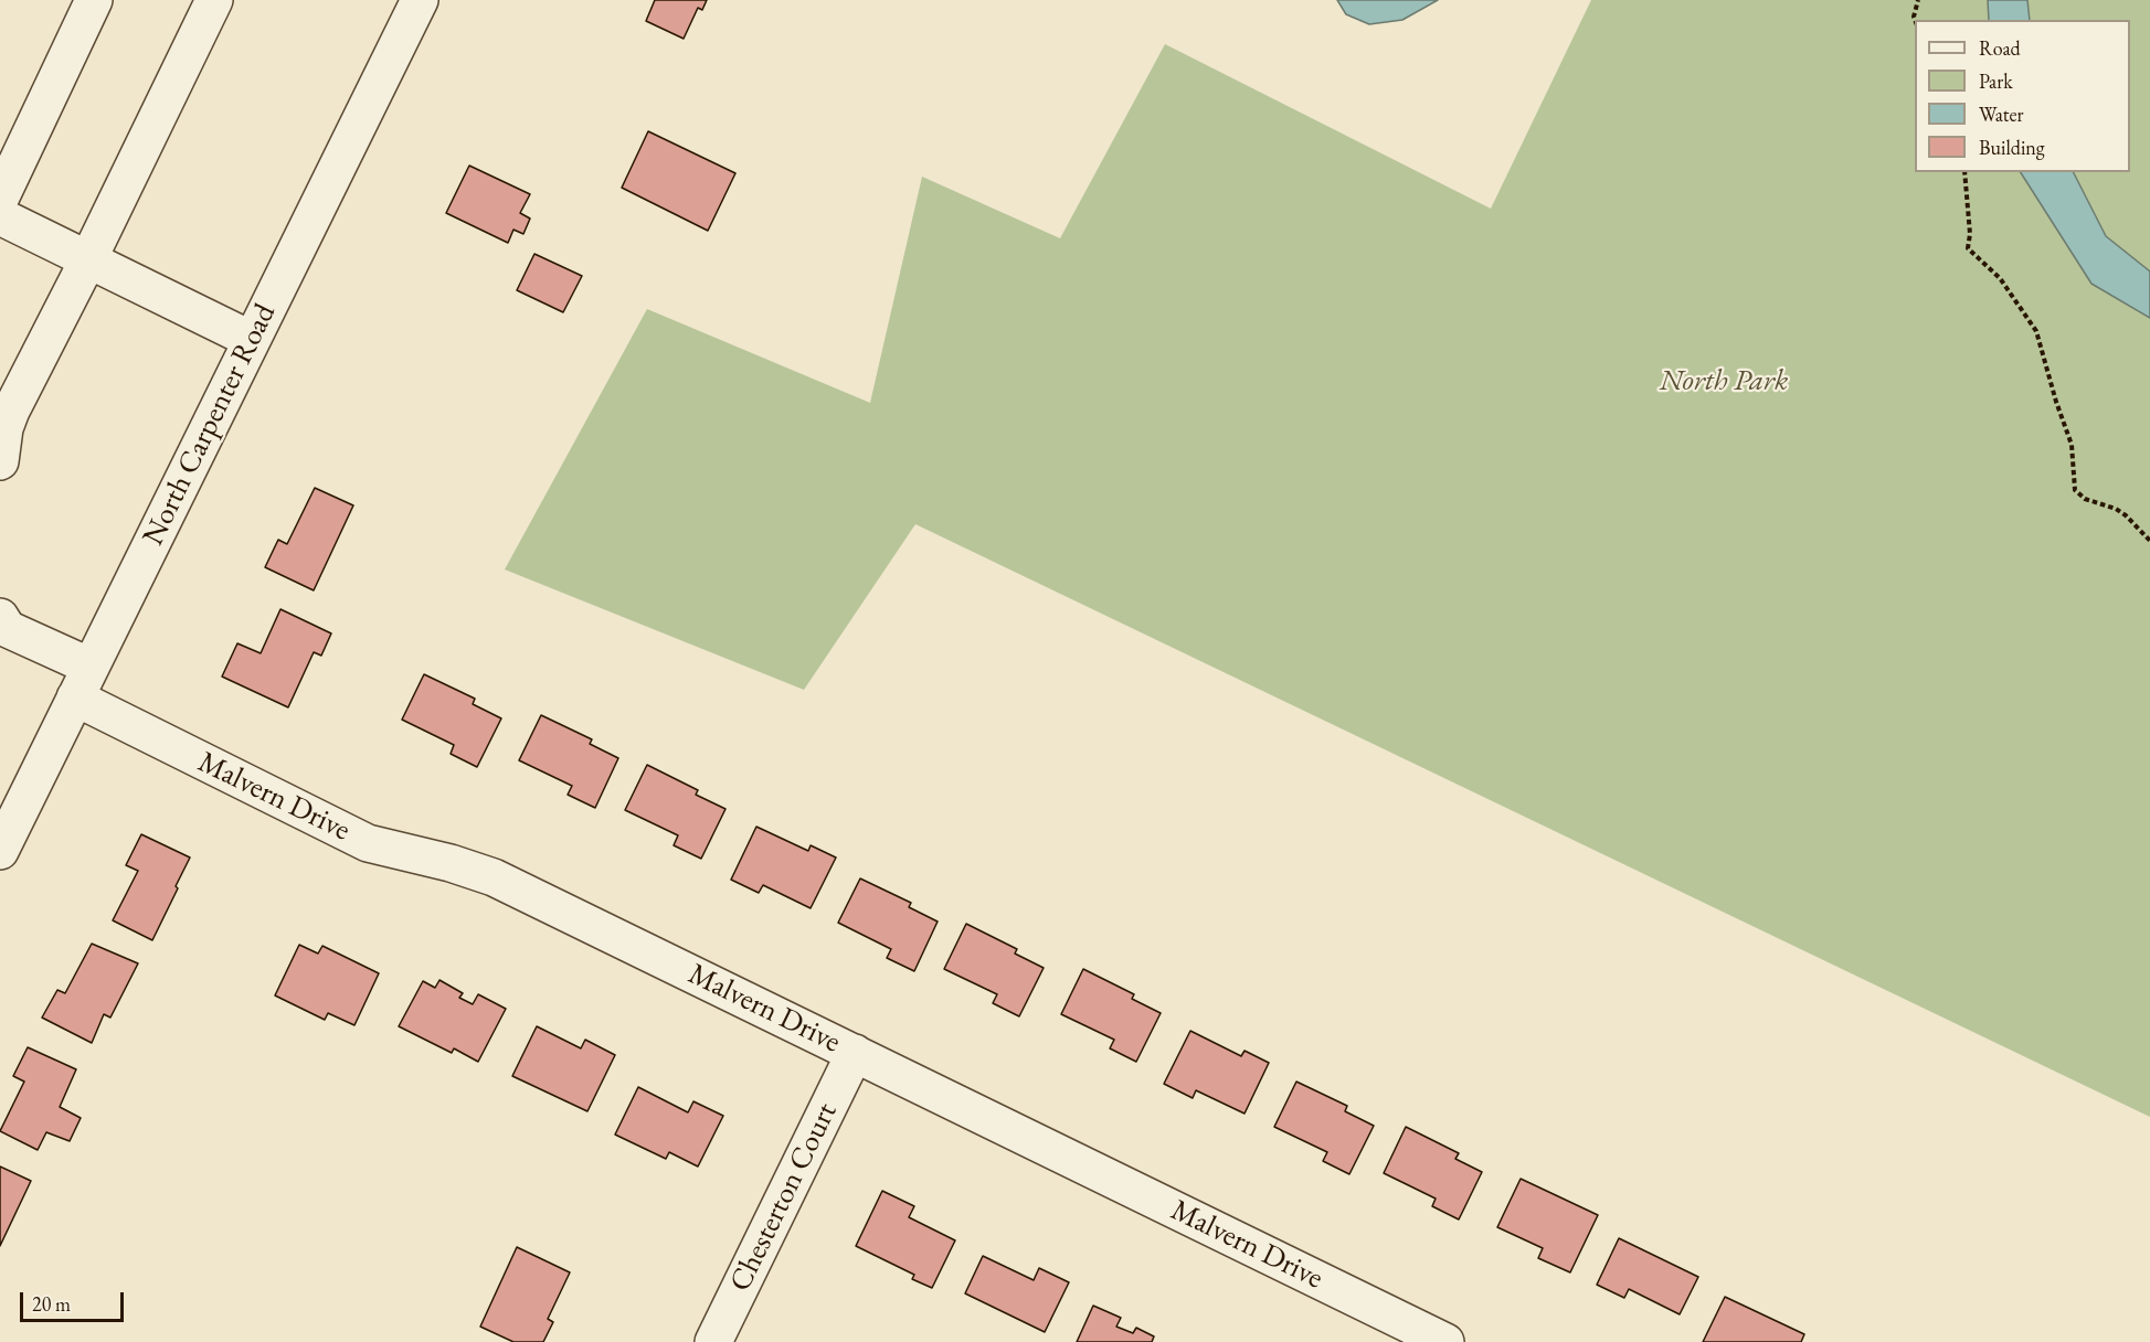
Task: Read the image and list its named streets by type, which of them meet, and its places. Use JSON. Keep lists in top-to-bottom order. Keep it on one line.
{"streets":{"street":["North Carpenter Road","Malvern Drive","Chesterton Court"]},"crossings":[["North Carpenter Road","Malvern Drive"],["Malvern Drive","Chesterton Court"]],"parks":["North Park"],"legend":["Road","Park","Water","Building"],"scale_bar":"20 m"}
